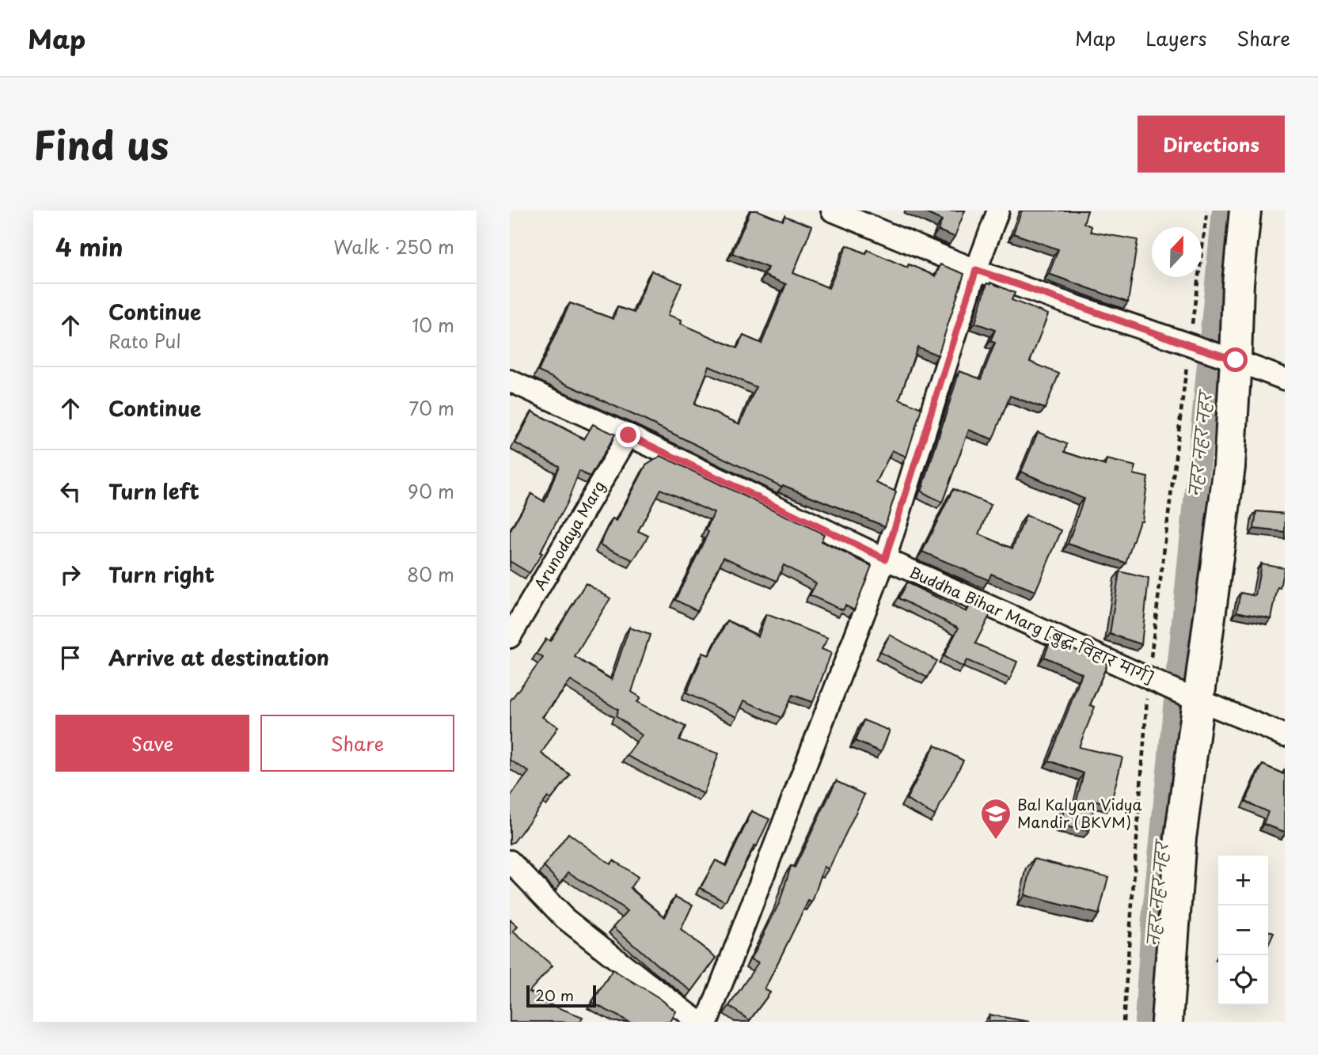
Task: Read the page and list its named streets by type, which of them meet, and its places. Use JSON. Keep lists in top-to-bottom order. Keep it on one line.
{"streets":{"street":["Arunodaya Marg","Buddha Bihar Marg [बुद्ध विहार मार्ग]"]},"crossings":[["Arunodaya Marg","Buddha Bihar Marg [बुद्ध विहार मार्ग]"]],"water":["नहर नहर नहर"],"places":{"school or university":["Bal Kalyan Vidya Mandir (BKVM)"]},"scale_bar":"20 m","north":"top","page":{"header":"Map","nav":["Map","Layers","Share"],"title":"Find us","buttons":["Directions",["Save","Share"]],"heading":["4 min","Walk · 250 m"],"list":[["Continue","Rato Pul","10 m"],["Continue","70 m"],["Turn left","90 m"],["Turn right","80 m"],"Arrive at destination"],"map_buttons":["+","−"],"scale":"20 m"}}
